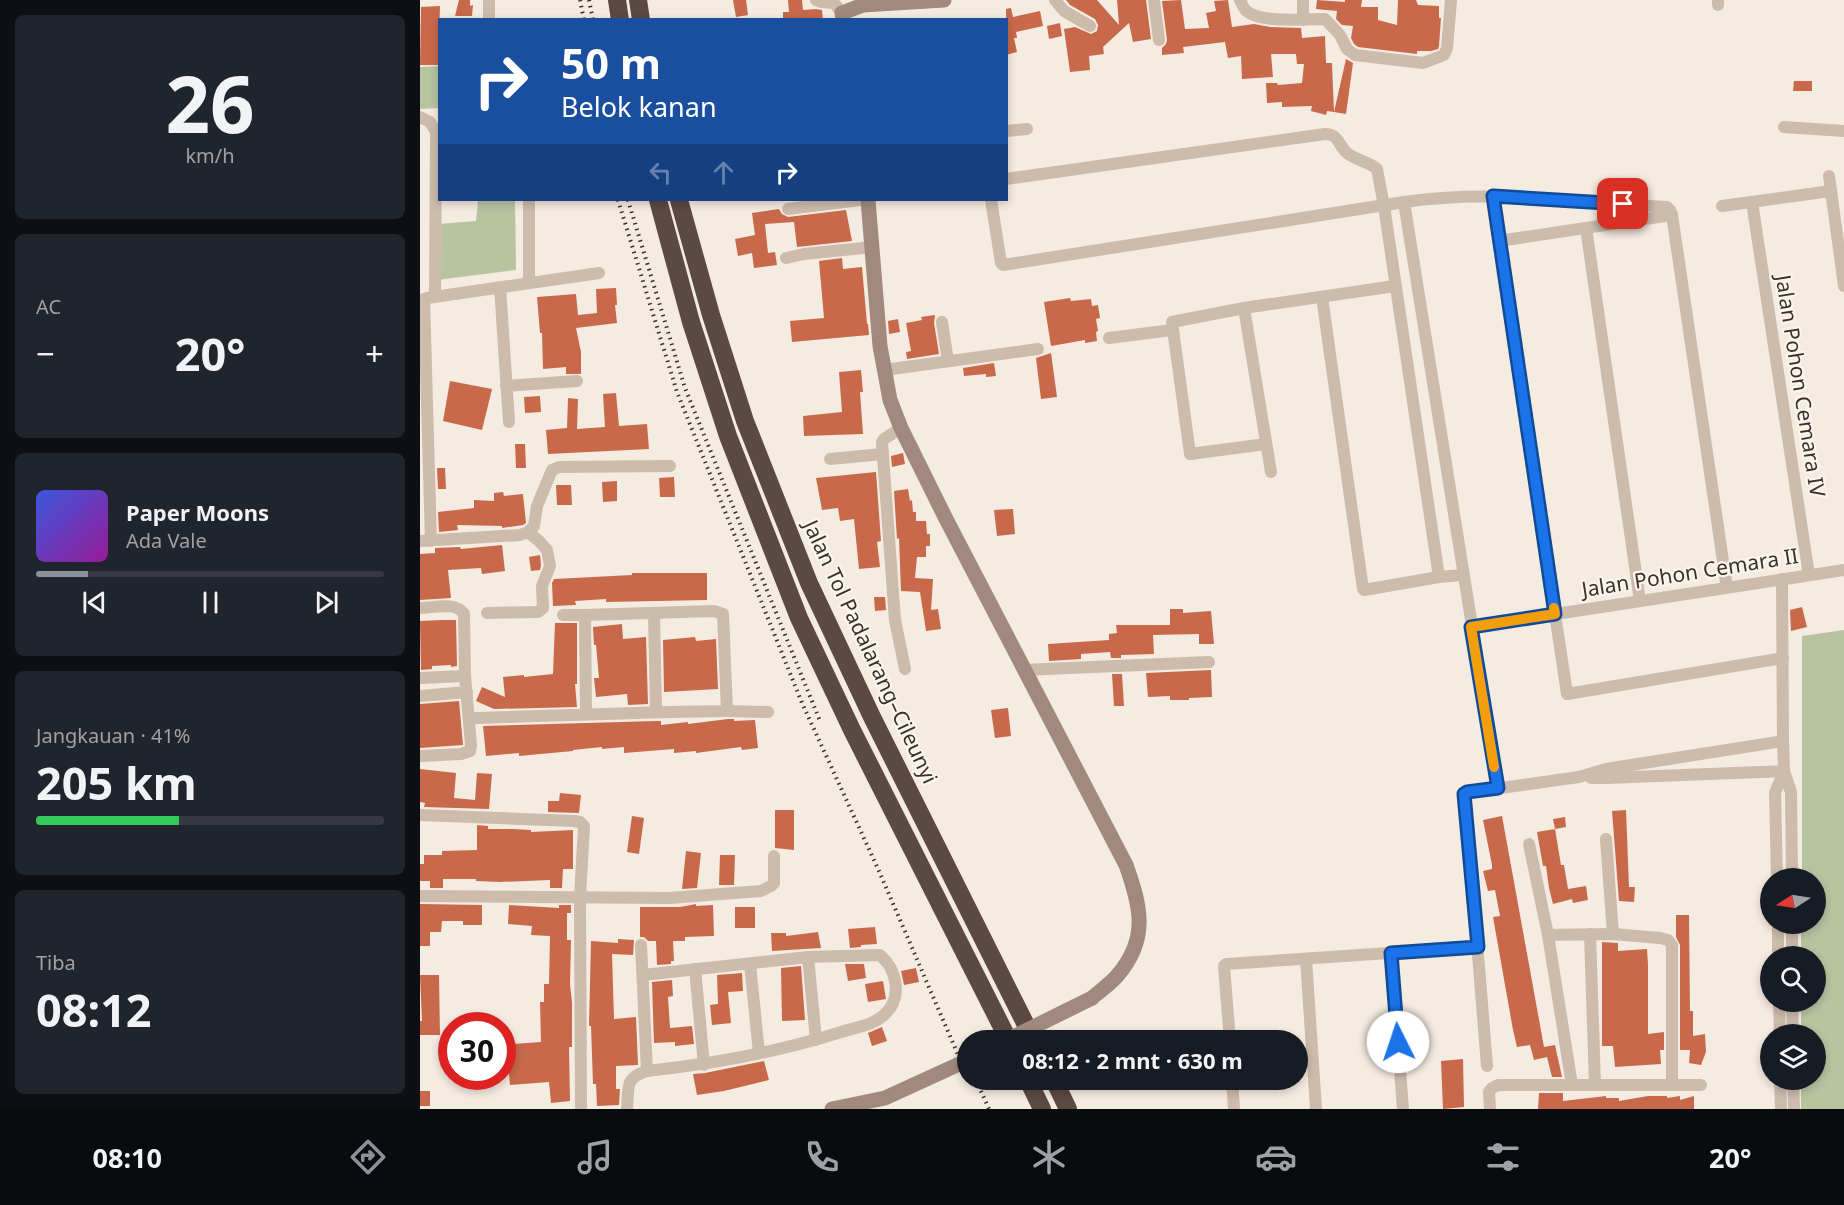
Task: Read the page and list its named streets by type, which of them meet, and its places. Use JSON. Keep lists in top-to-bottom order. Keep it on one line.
{"streets":{"highway":["Jalan Tol Padalarang–Cileunyi"],"street":["Jalan Pohon Cemara IV","Jalan Pohon Cemara II"]},"crossings":[["Jalan Pohon Cemara IV","Jalan Pohon Cemara II"]],"north":"left","page":{"tile":[["26","km/h"],"AC",["Jangkauan · 41%","205 km"],["Tiba","08:12"]],"turn":["50 m","Belok kanan"],"heat":["−","20°","+"],"song":["Paper Moons","Ada Vale"],"limit":"30","trip":"08:12 · 2 mnt · 630 m","tabs":["08:10","20°"]}}
